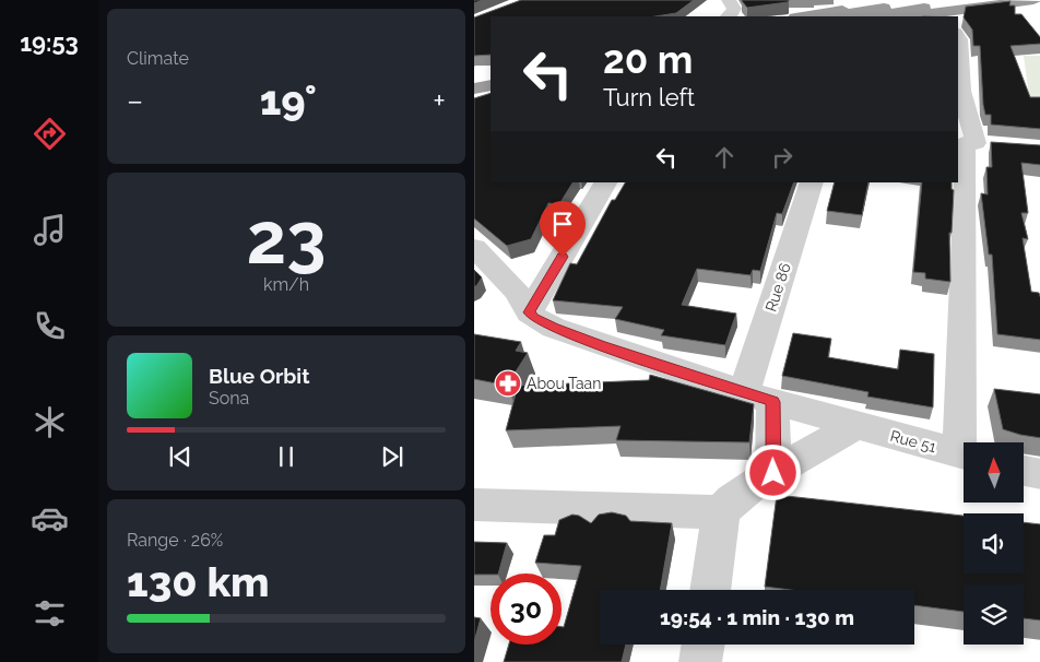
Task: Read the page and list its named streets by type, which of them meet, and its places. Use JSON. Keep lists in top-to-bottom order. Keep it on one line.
{"streets":{"street":["Rue 86","Rue 51"]},"crossings":[["Rue 86","Rue 51"]],"places":{"pharmacy":["Abou Taan"]},"north":"top","page":{"tabs":"19:53","tile":["Climate",["23","km/h"],["Range · 26%","130 km"]],"turn":["20 m","Turn left"],"heat":["−","19°","+"],"song":["Blue Orbit","Sona"],"limit":"30","trip":"19:54 · 1 min · 130 m"}}
